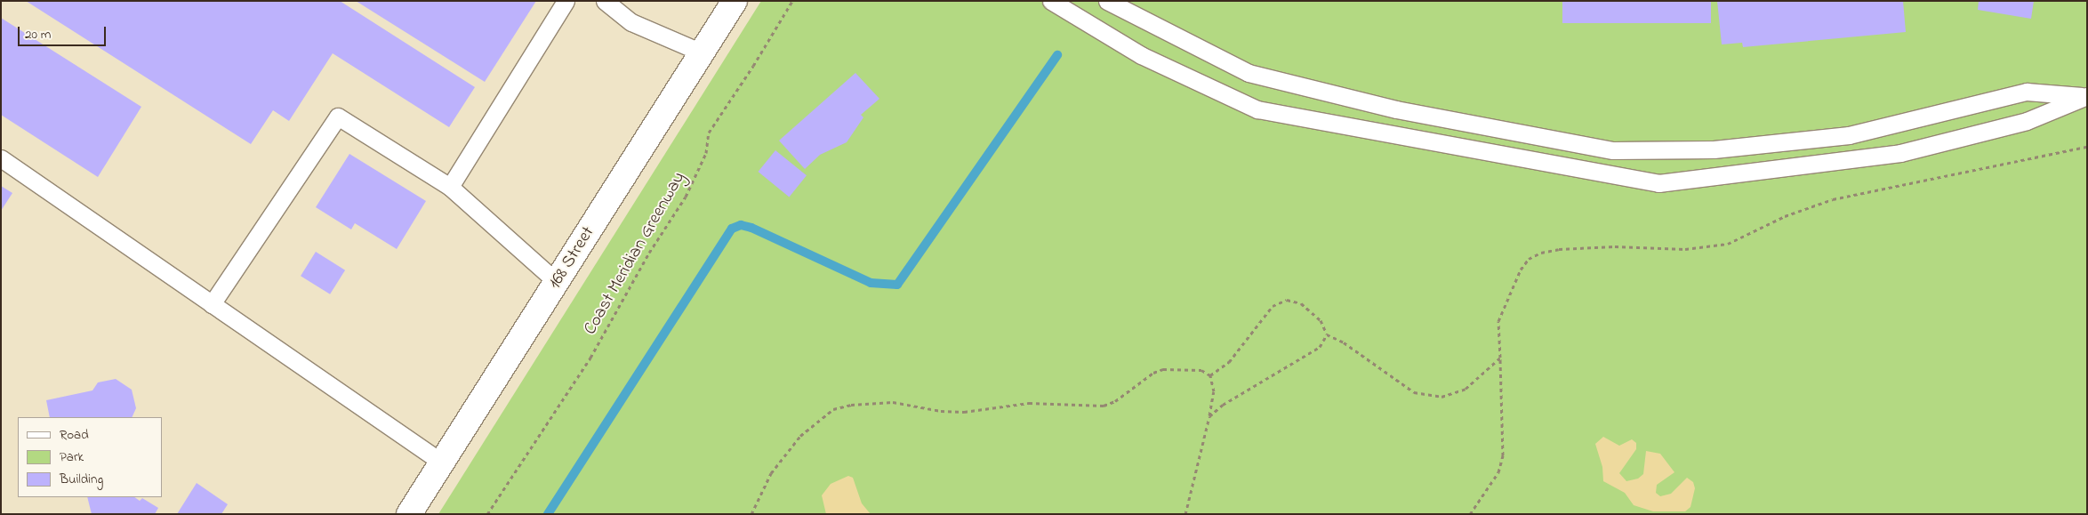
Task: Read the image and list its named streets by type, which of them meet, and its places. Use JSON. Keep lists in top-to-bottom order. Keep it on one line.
{"streets":{"main road":["168 Street"],"path":["Coast Meridian Greenway"]},"legend":["Road","Park","Building"],"scale_bar":"20 m"}
